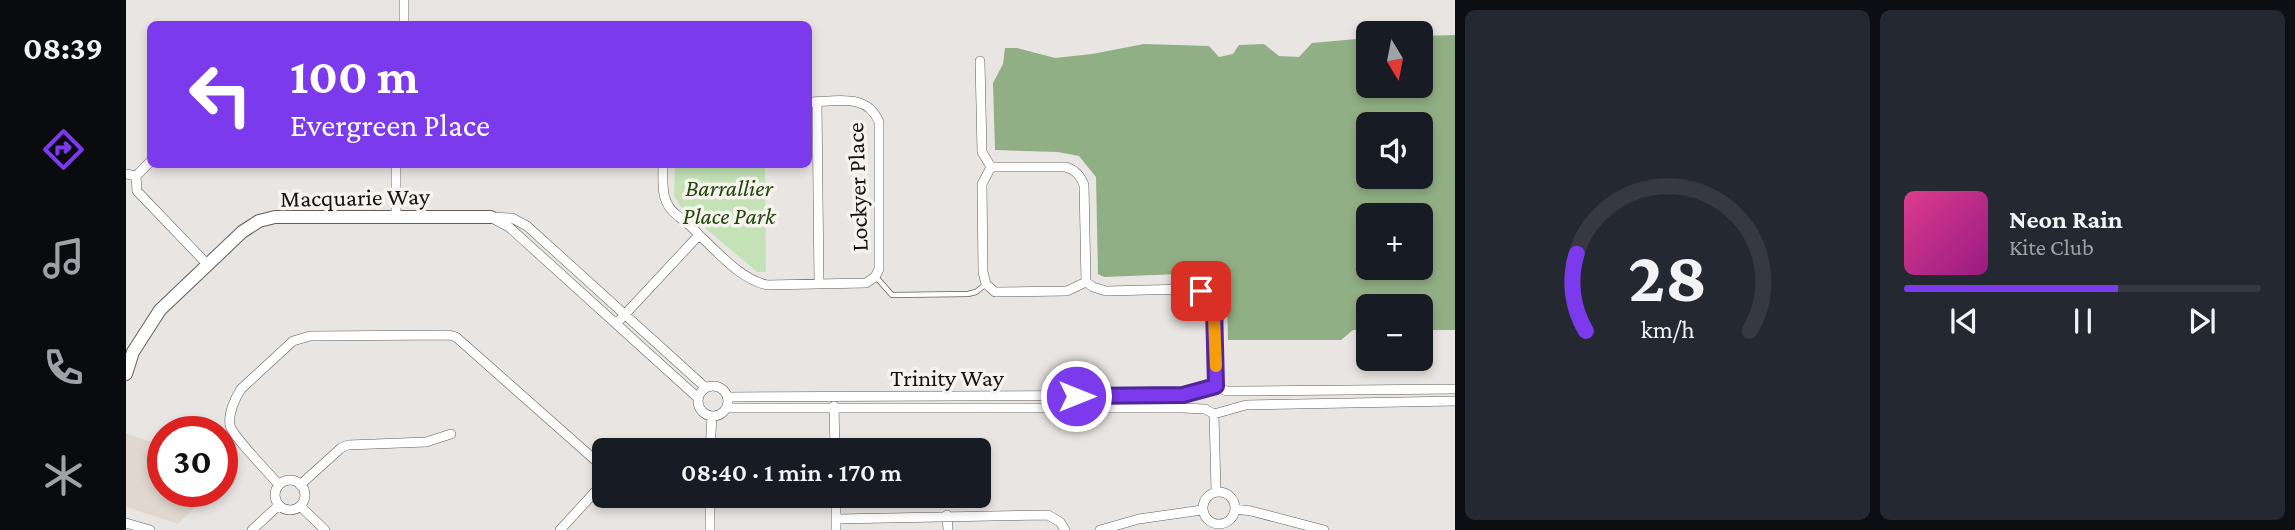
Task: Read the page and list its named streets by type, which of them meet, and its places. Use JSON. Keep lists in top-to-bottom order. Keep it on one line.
{"streets":{"street":["Lockyer Place","Macquarie Way","Trinity Way"]},"crossings":[["Macquarie Way","Trinity Way"]],"parks":["Barrallier Place Park"],"north":"bottom","page":{"tabs":"08:39","map_buttons":["+","−"],"turn":["100 m","Evergreen Place"],"song":["Neon Rain","Kite Club"],"limit":"30","trip":"08:40 · 1 min · 170 m","gauge":["28","km/h"]}}
